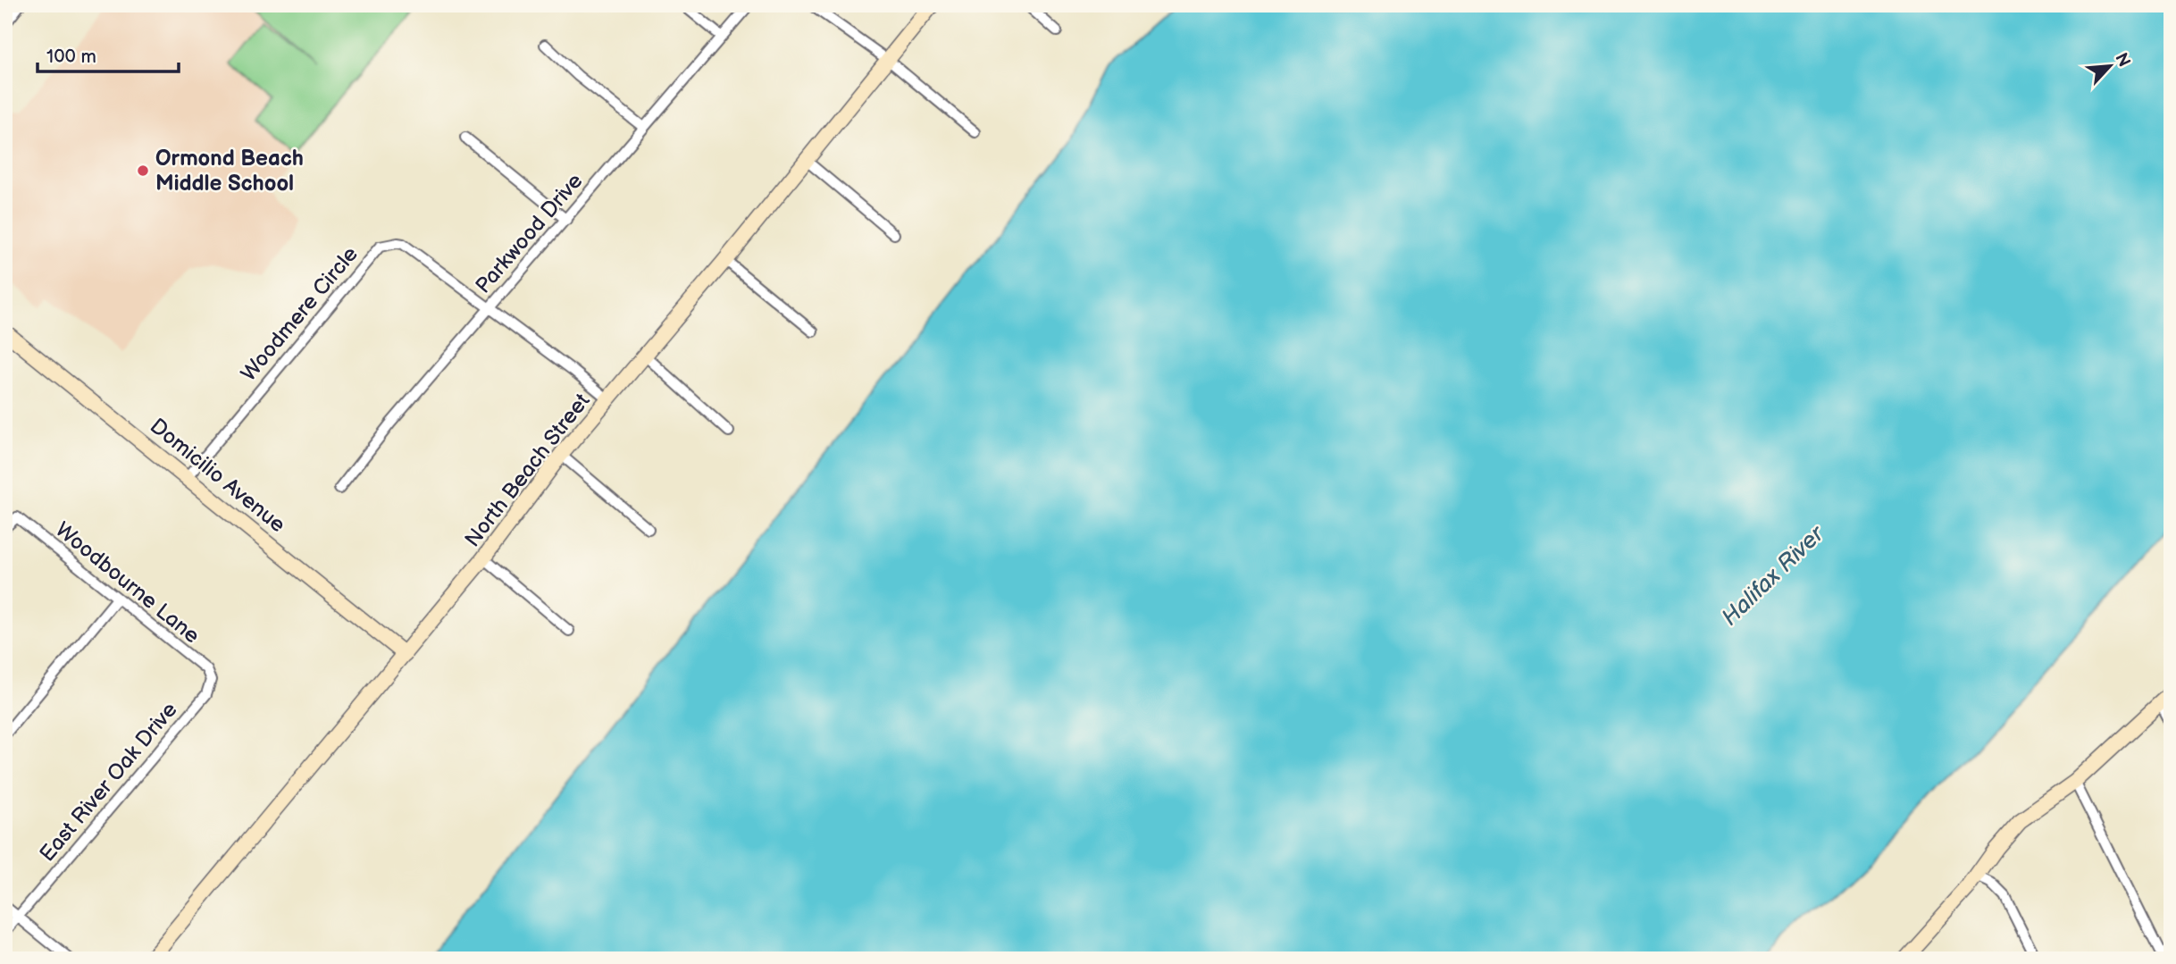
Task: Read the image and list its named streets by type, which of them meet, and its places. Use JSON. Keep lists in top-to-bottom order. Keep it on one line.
{"streets":{"street":["Parkwood Drive","Woodmere Circle","North Beach Street","Domicilio Avenue","Woodbourne Lane","East River Oak Drive"]},"crossings":[["Parkwood Drive","Woodmere Circle"],["Woodmere Circle","North Beach Street"],["Woodmere Circle","Domicilio Avenue"],["North Beach Street","Domicilio Avenue"],["Woodbourne Lane","East River Oak Drive"]],"water":["Halifax River"],"places":["Ormond Beach Middle School"],"scale_bar":"100 m","north":"top right"}
